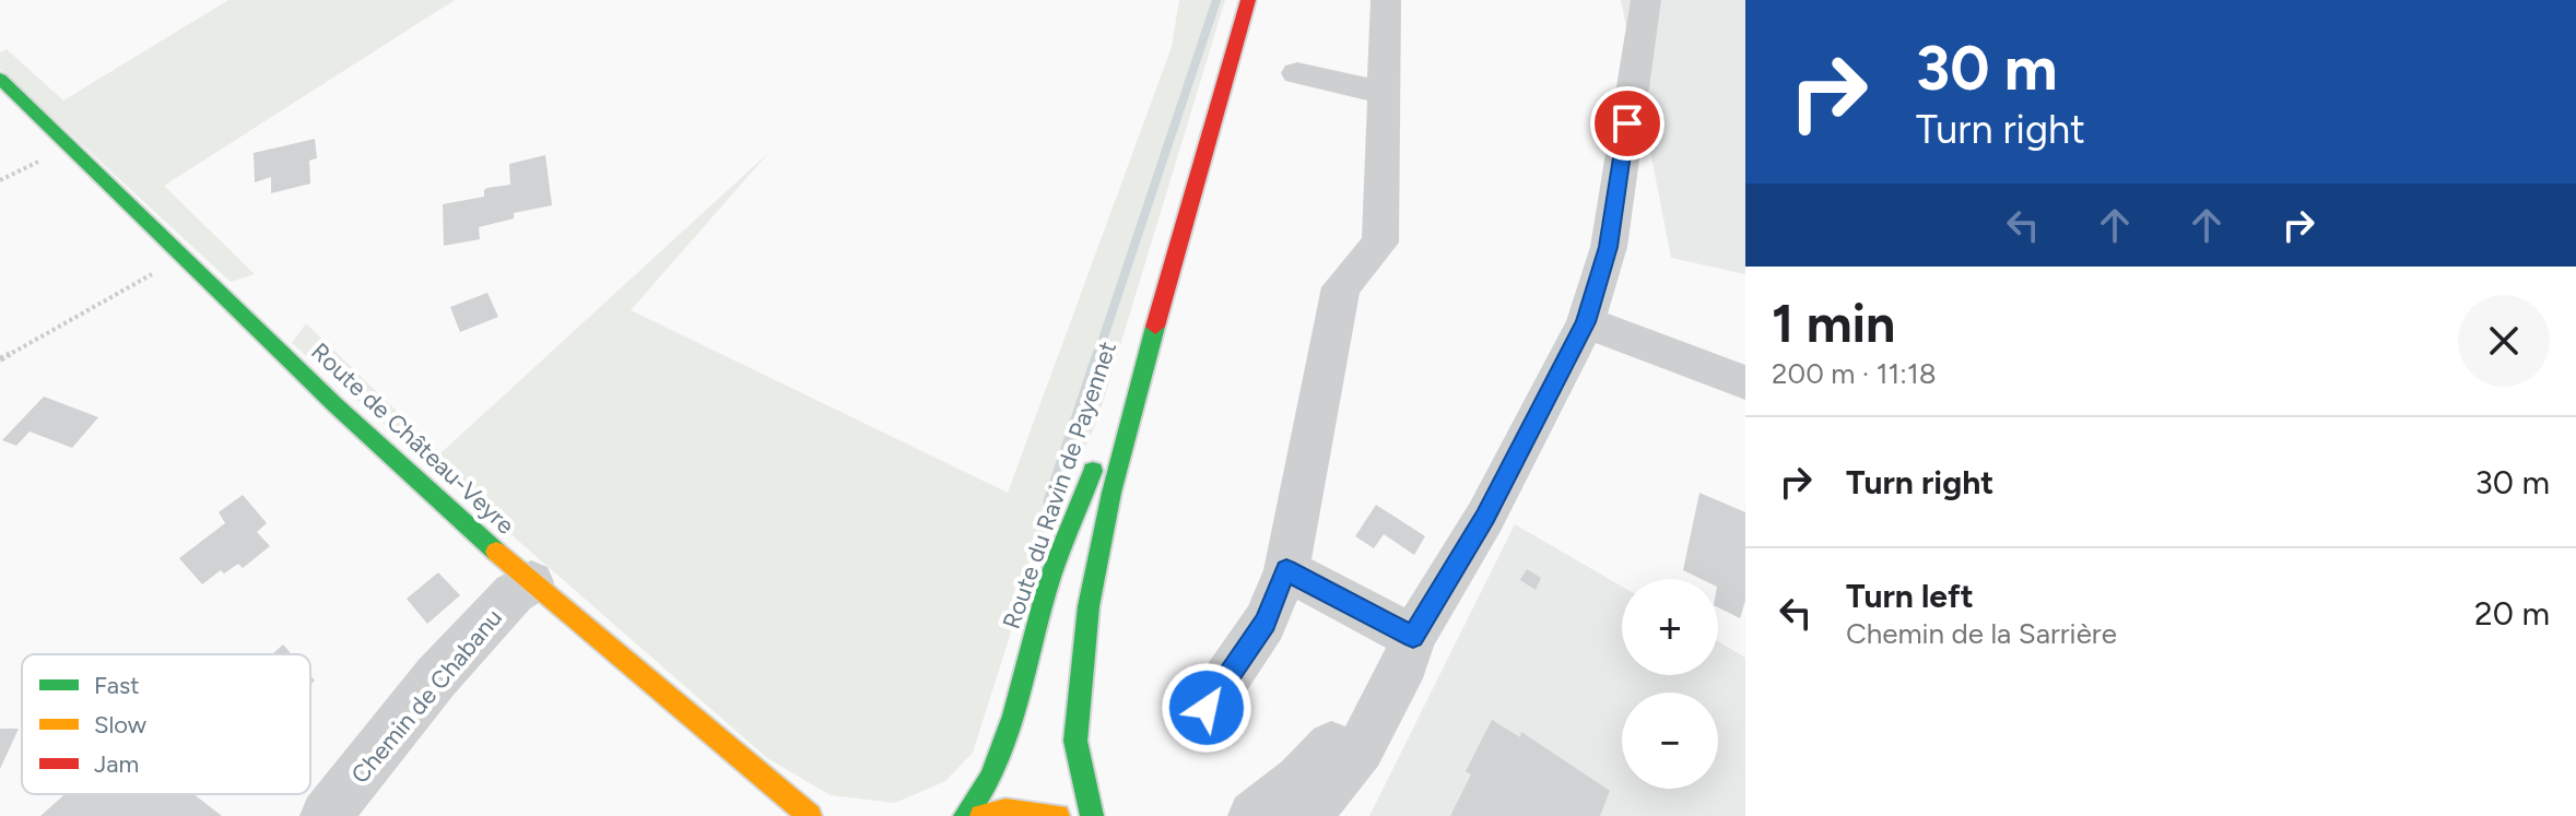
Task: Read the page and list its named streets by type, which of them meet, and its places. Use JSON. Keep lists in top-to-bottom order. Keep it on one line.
{"streets":{"street":["Route de Château-Veyre","Route du Ravin de Payennet","Chemin de Chabanu"]},"crossings":[["Route de Château-Veyre","Chemin de Chabanu"]],"legend":["Fast","Slow","Jam"],"page":{"turn":["30 m","Turn right"],"heading":["1 min","200 m · 11:18"],"list":[{"name":"Turn right","value":"30 m"},{"name":"Turn left","note":"Chemin de la Sarrière","value":"20 m"}],"map_buttons":["+","−"]}}
